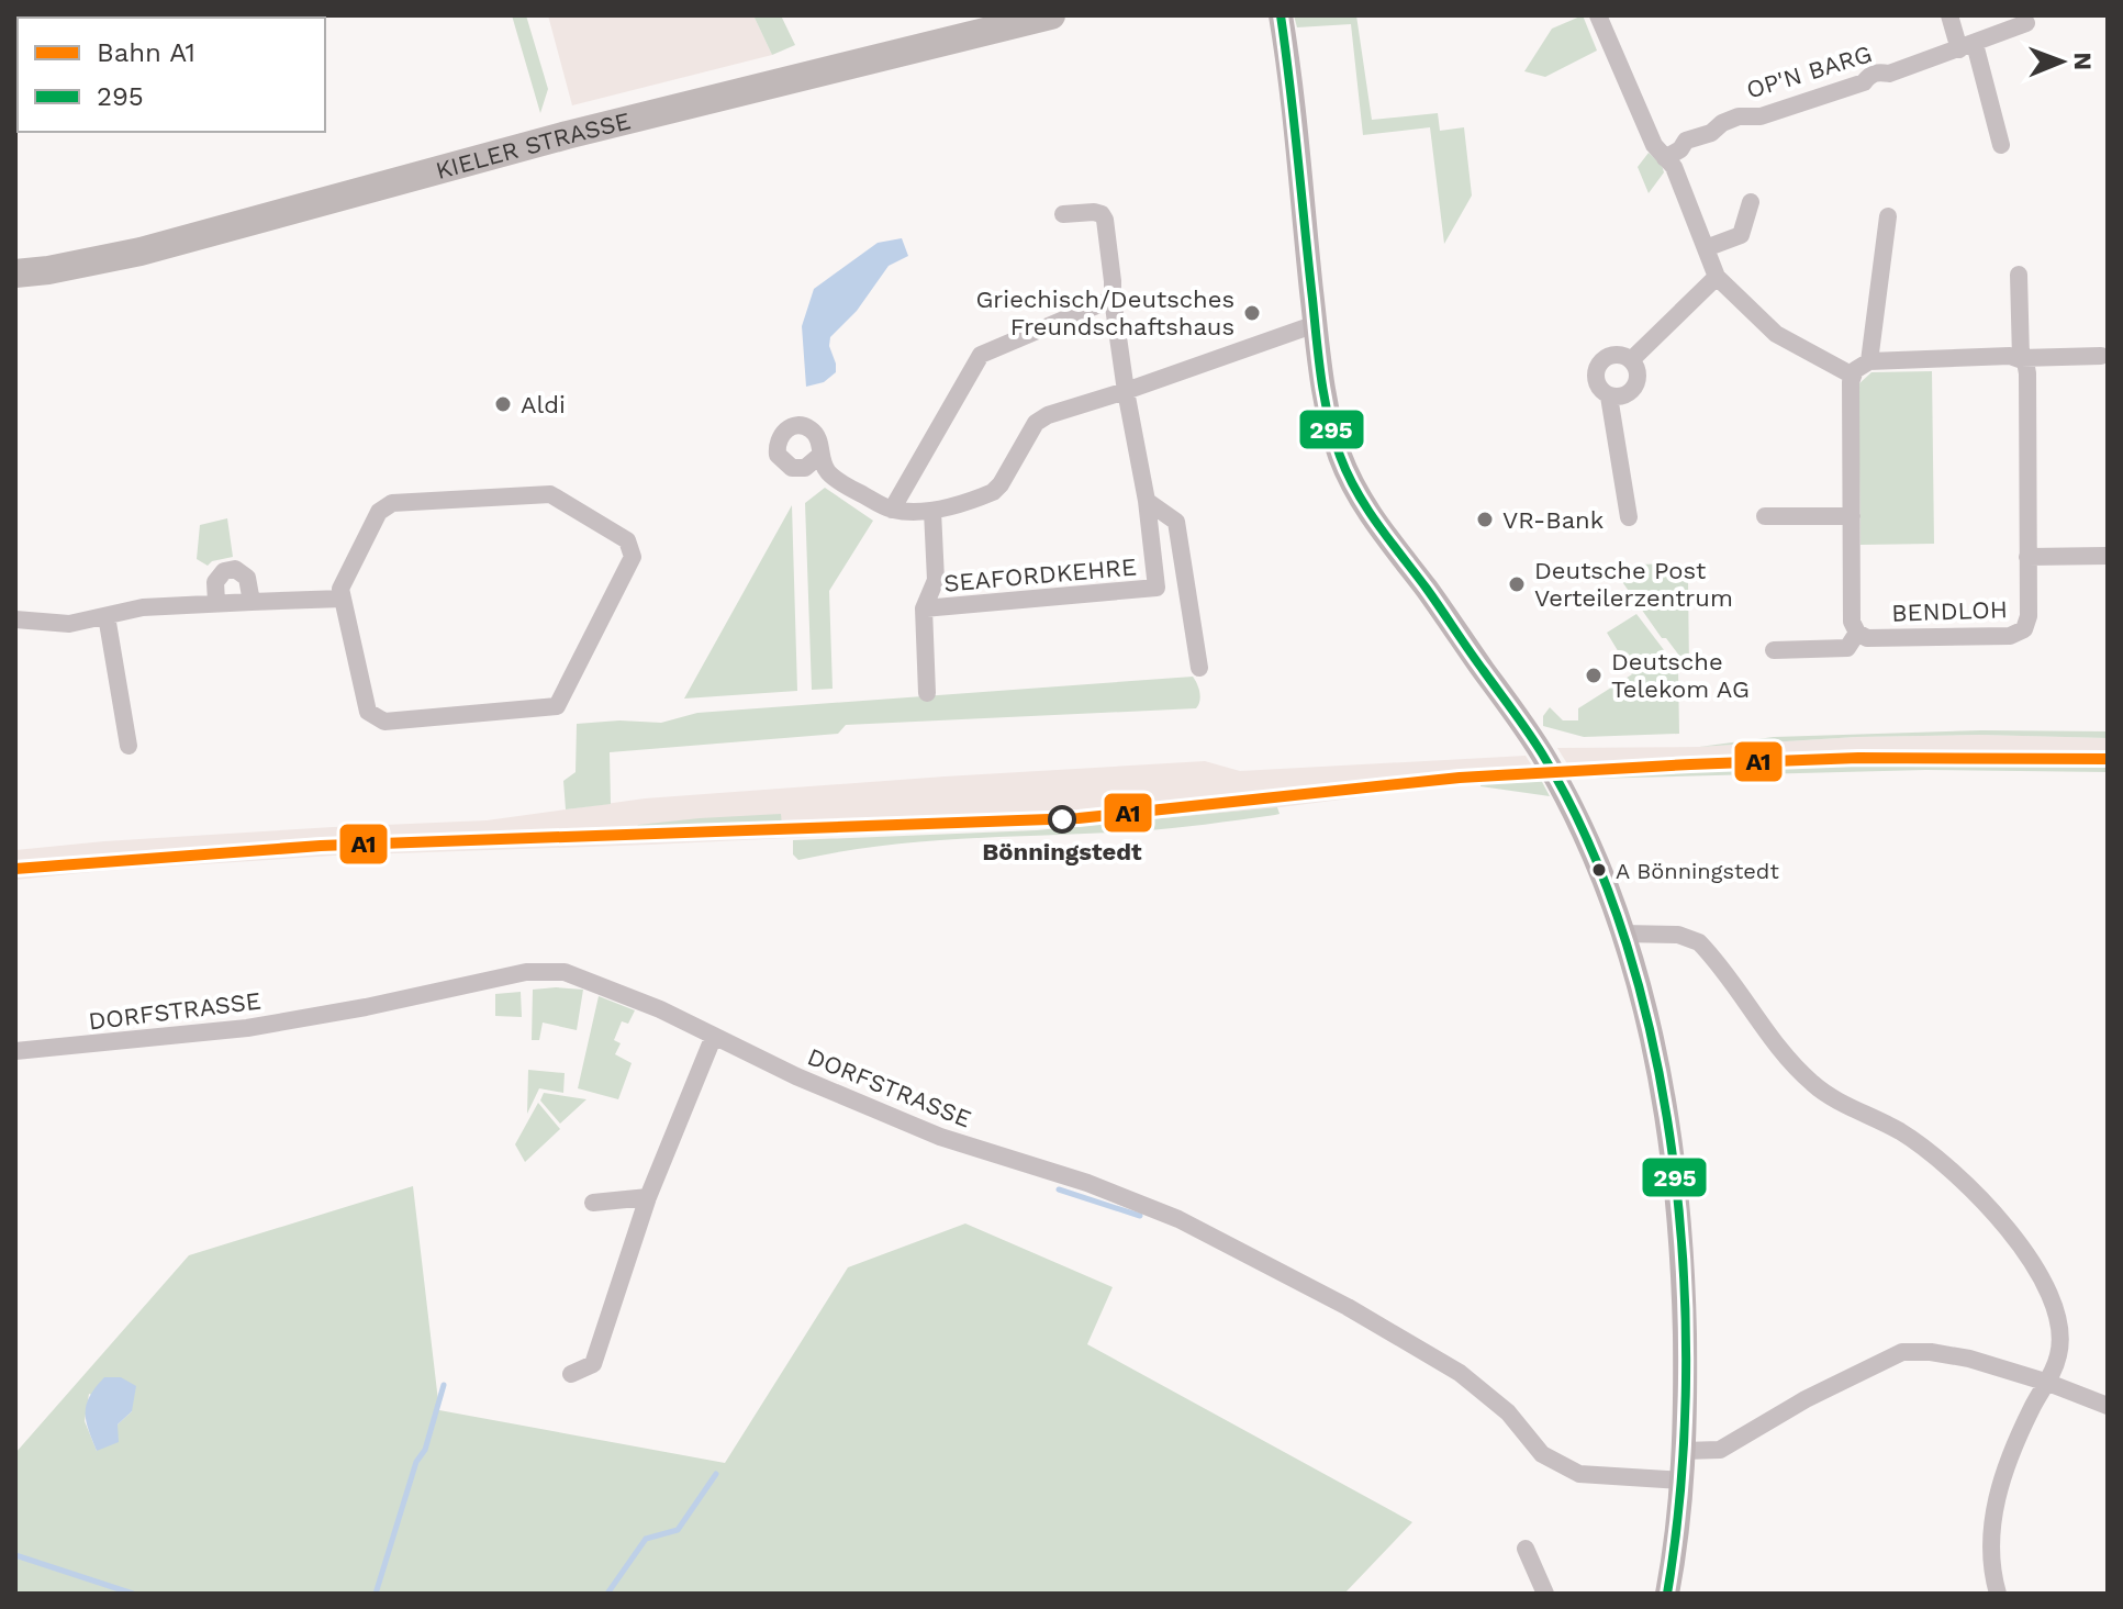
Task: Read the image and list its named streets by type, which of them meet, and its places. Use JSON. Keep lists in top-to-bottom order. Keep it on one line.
{"streets":{"main road":["KIELER STRASSE"],"street":["OP'N BARG","SEAFORDKEHRE","BENDLOH","DORFSTRASSE"]},"places":["Griechisch/Deutsches Freundschaftshaus","Aldi","VR-Bank","Deutsche Post Verteilerzentrum","Deutsche Telekom AG","Bönningstedt","A Bönningstedt"],"lines":["transit line 295","rail line A1"],"legend":["Bahn A1","295"],"north":"right"}
